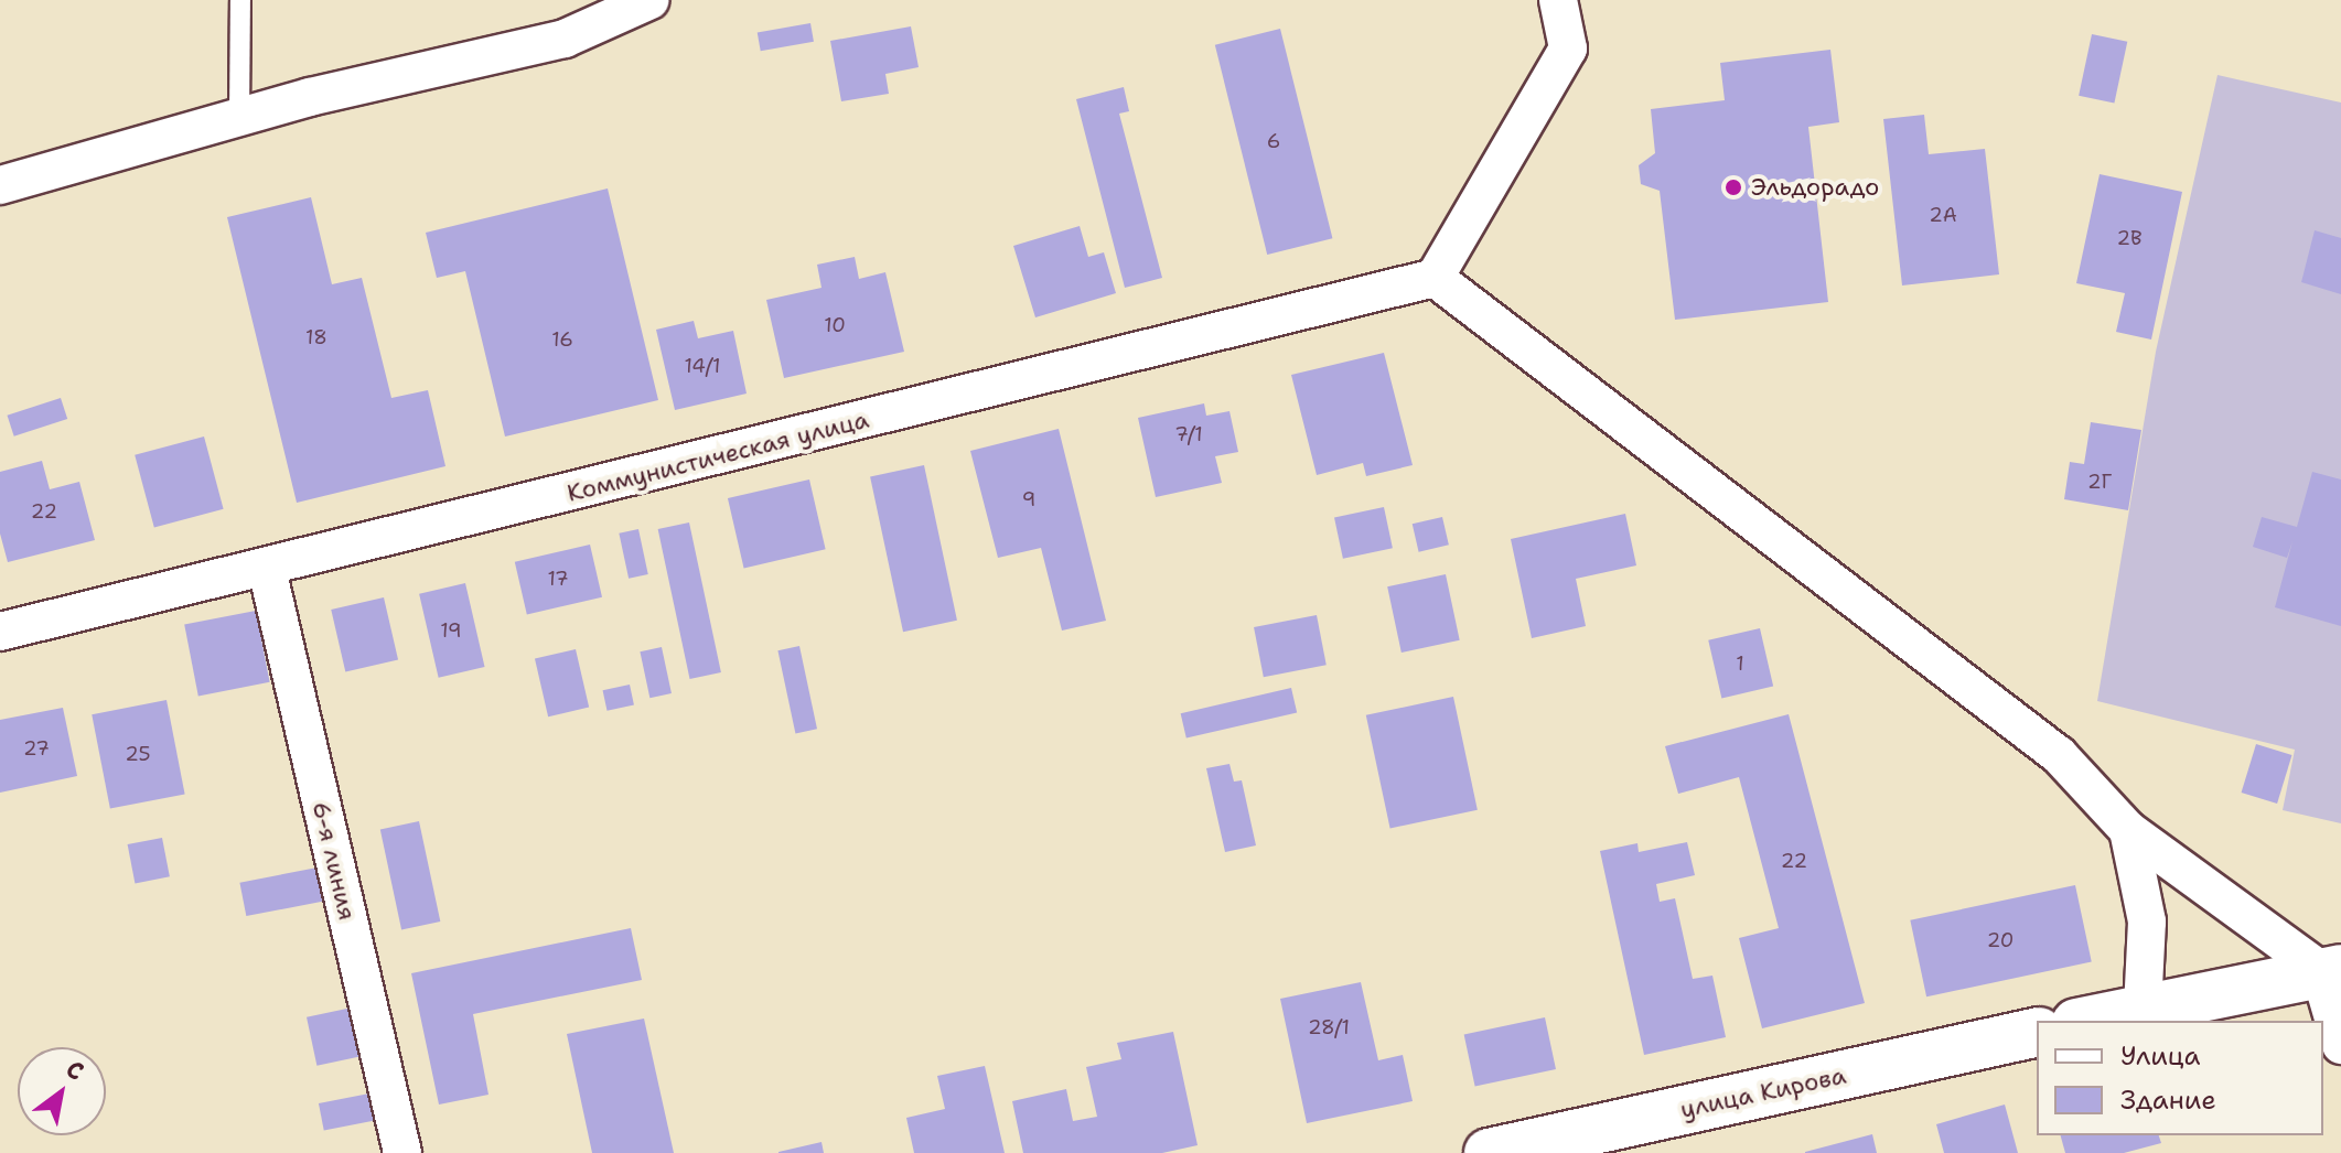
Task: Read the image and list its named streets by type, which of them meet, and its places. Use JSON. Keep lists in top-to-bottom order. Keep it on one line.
{"streets":{"street":["Коммунистическая улица","6-я линия","улица Кирова"]},"crossings":[["Коммунистическая улица","6-я линия"]],"places":["Эльдорадо"],"house_numbers":["6","2А","2В","10","18","16","14/1","7/1","2Г","9","22","17","19","1","27","25","22","20","28/1"],"legend":["Улица","Здание"],"north":"top right"}
